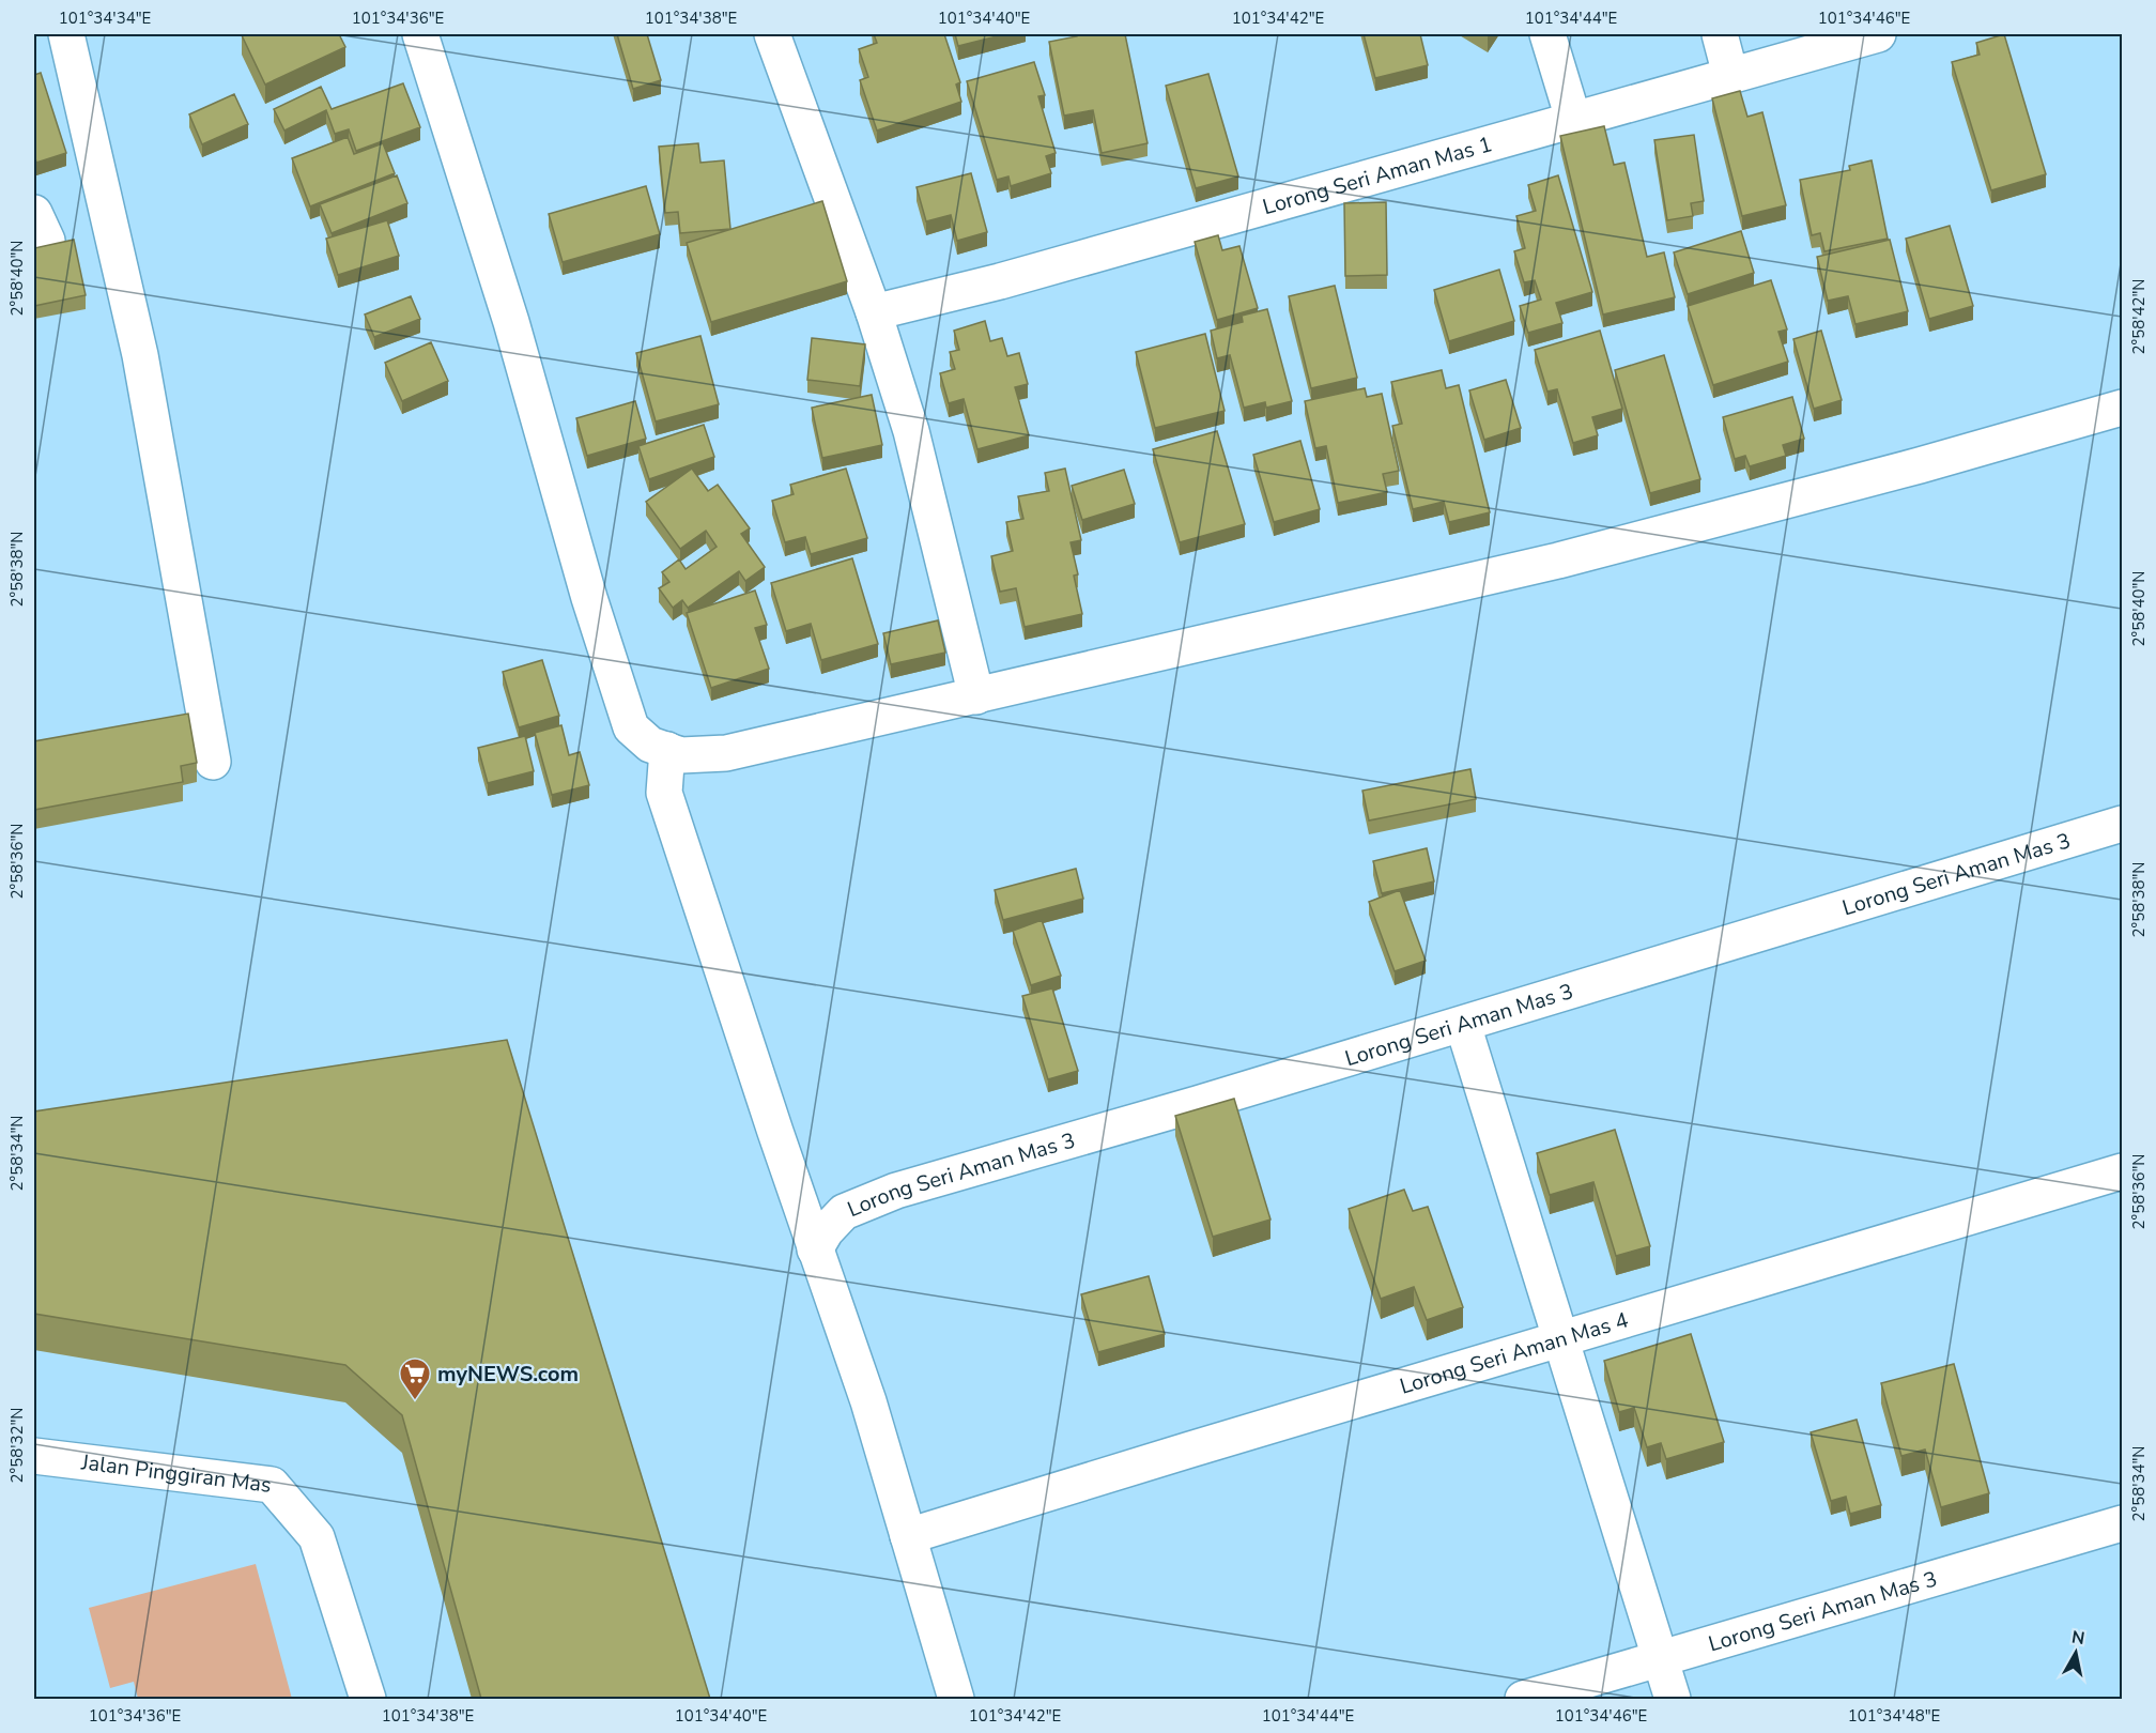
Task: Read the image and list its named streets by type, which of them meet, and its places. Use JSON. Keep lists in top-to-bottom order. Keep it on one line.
{"streets":{"street":["Lorong Seri Aman Mas 1","Lorong Seri Aman Mas 3","Lorong Seri Aman Mas 4","Jalan Pinggiran Mas"]},"places":{"supermarket":["myNEWS.com"]},"north":"top","coordinates":["101°34'34\"E","101°34'36\"E","101°34'38\"E","101°34'40\"E","101°34'42\"E","101°34'44\"E","101°34'46\"E","2°58'40\"N","2°58'42\"N","2°58'38\"N","2°58'36\"N","2°58'34\"N","2°58'32\"N","101°34'48\"E"]}
